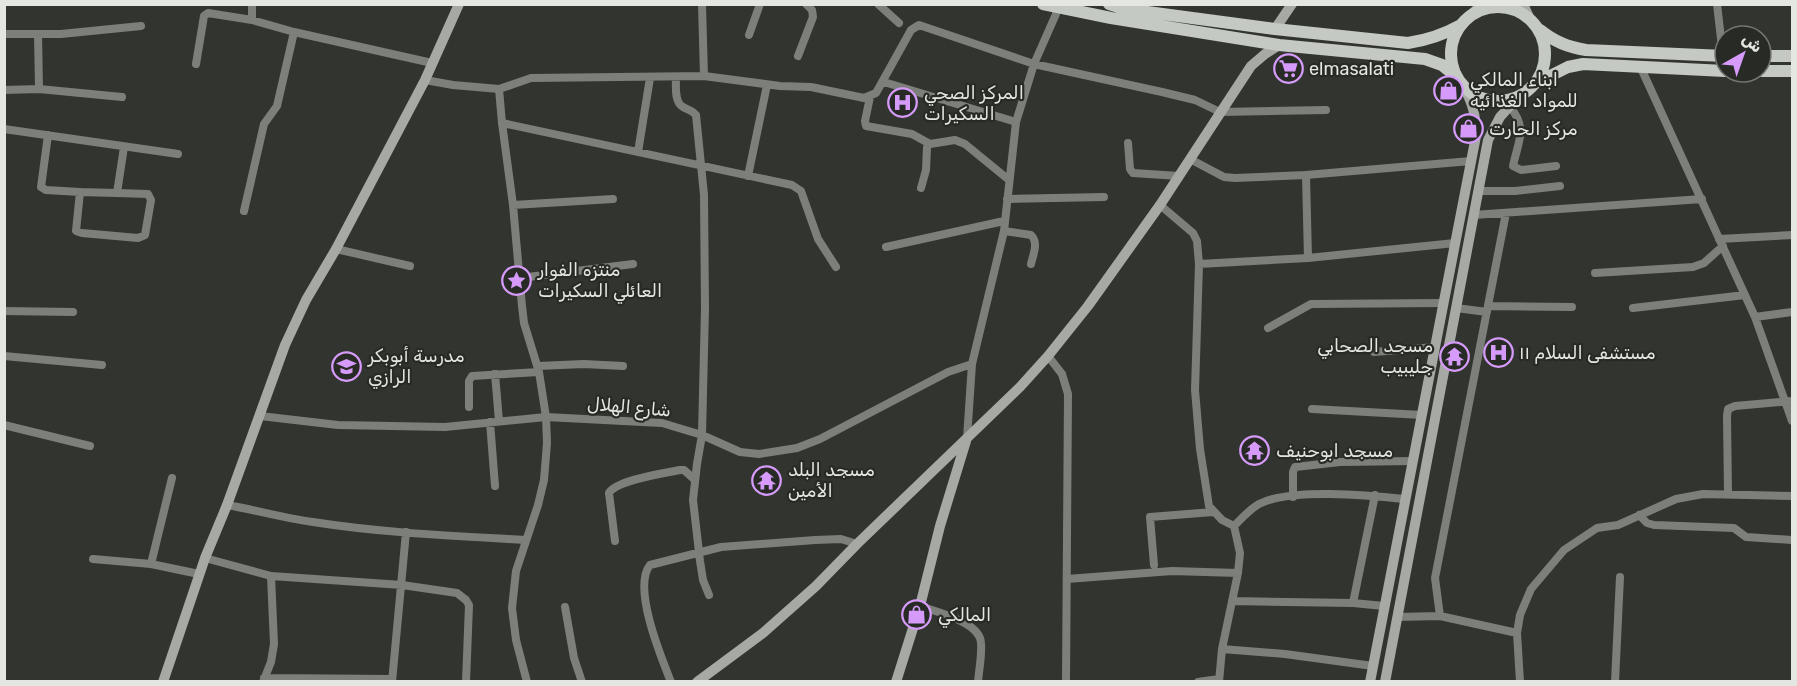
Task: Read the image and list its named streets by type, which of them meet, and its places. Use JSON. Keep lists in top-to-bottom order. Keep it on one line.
{"streets":{"street":["شارع الهلال"]},"places":{"supermarket":["elmasalati"],"shop":["ابناء المالكي للمواد الغذائيه","مركز الحارت","المالكي"],"hospital":["المركز الصحي السكيرات","مستشفى السلام ١١"],"place":["منتزه الفوار العائلي السكيرات"],"temple":["مسجد الصحابي جليبيب","مسجد ابوحنيف","مسجد البلد الأمين"],"school or university":["مدرسة أبوبكر الرازي"]},"north":"top right"}
